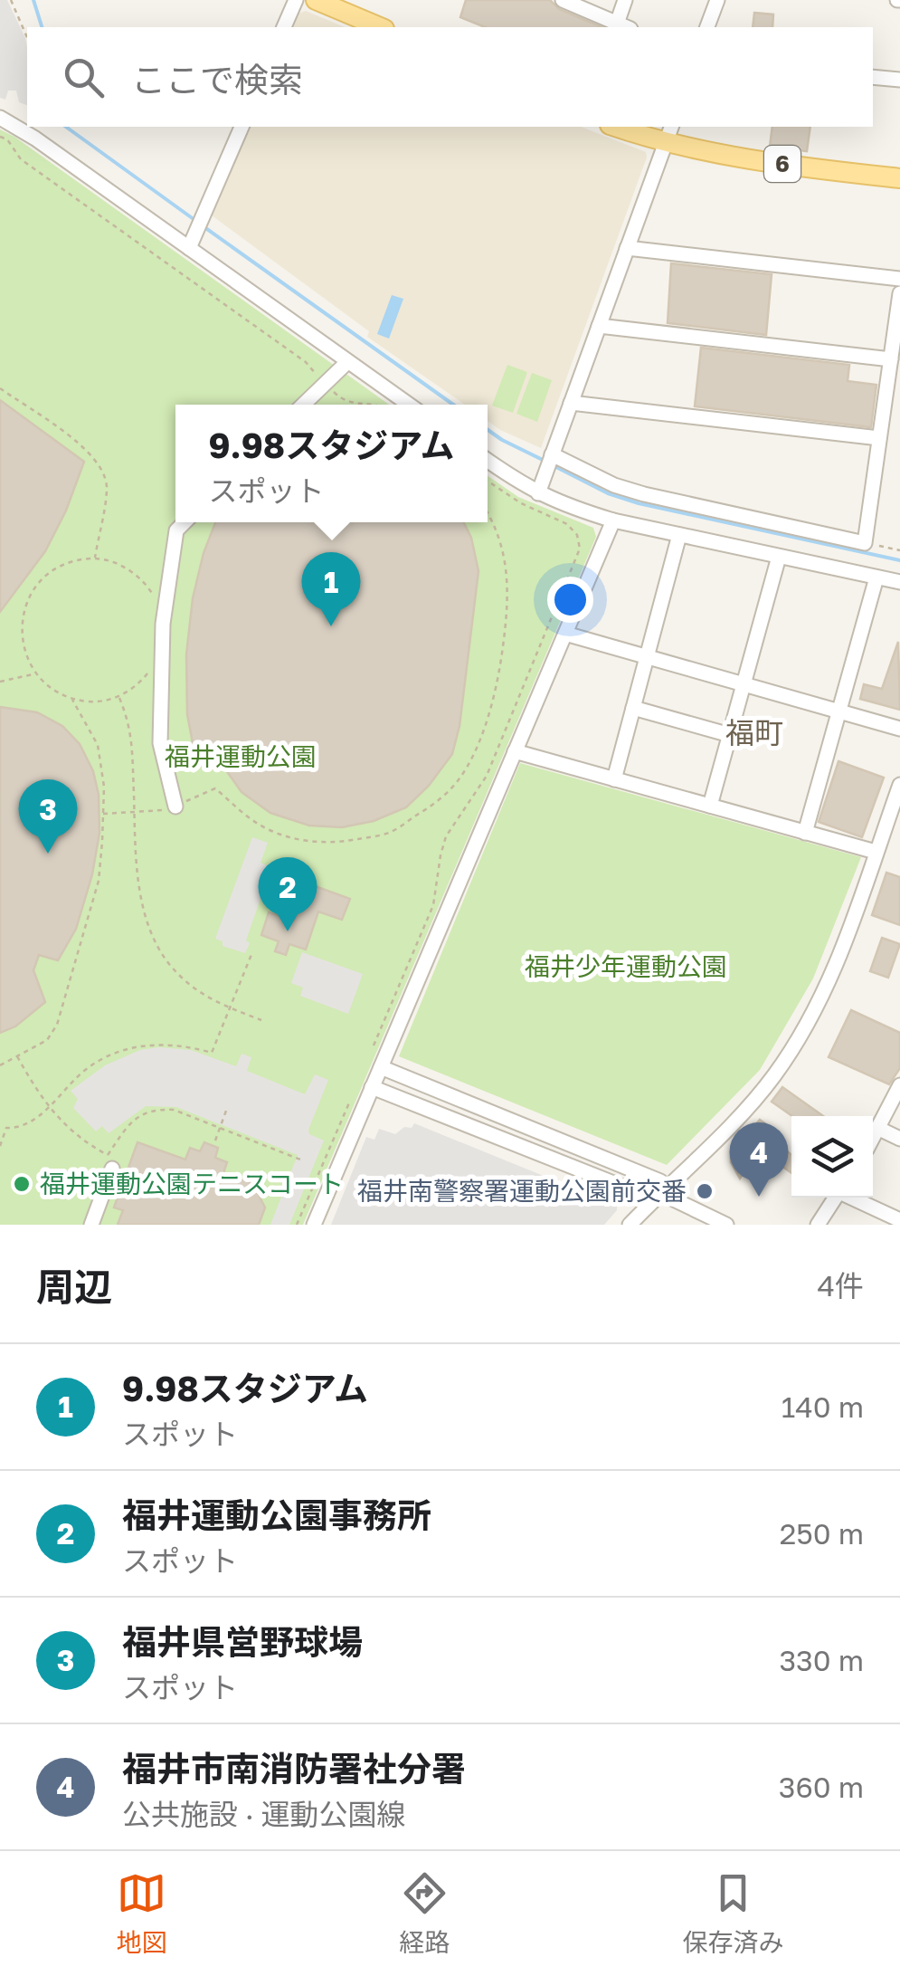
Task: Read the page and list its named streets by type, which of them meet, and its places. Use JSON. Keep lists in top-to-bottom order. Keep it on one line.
{"streets":{"main road":["6"]},"districts":["福町"],"parks":["福井運動公園","福井少年運動公園"],"places":["福井運動公園テニスコート","福井南警察署運動公園前交番"],"page":{"search":"ここで検索","popup":["9.98スタジアム","スポット"],"pins":["1","3","2","4"],"heading":["周辺","4件"],"list":[{"mark":"1","name":"9.98スタジアム","note":"スポット","value":"140 m"},{"mark":"2","name":"福井運動公園事務所","note":"スポット","value":"250 m"},{"mark":"3","name":"福井県営野球場","note":"スポット","value":"330 m"},{"mark":"4","name":"福井市南消防署社分署","note":"公共施設 · 運動公園線","value":"360 m"}],"nav":["地図","経路","保存済み"]}}
